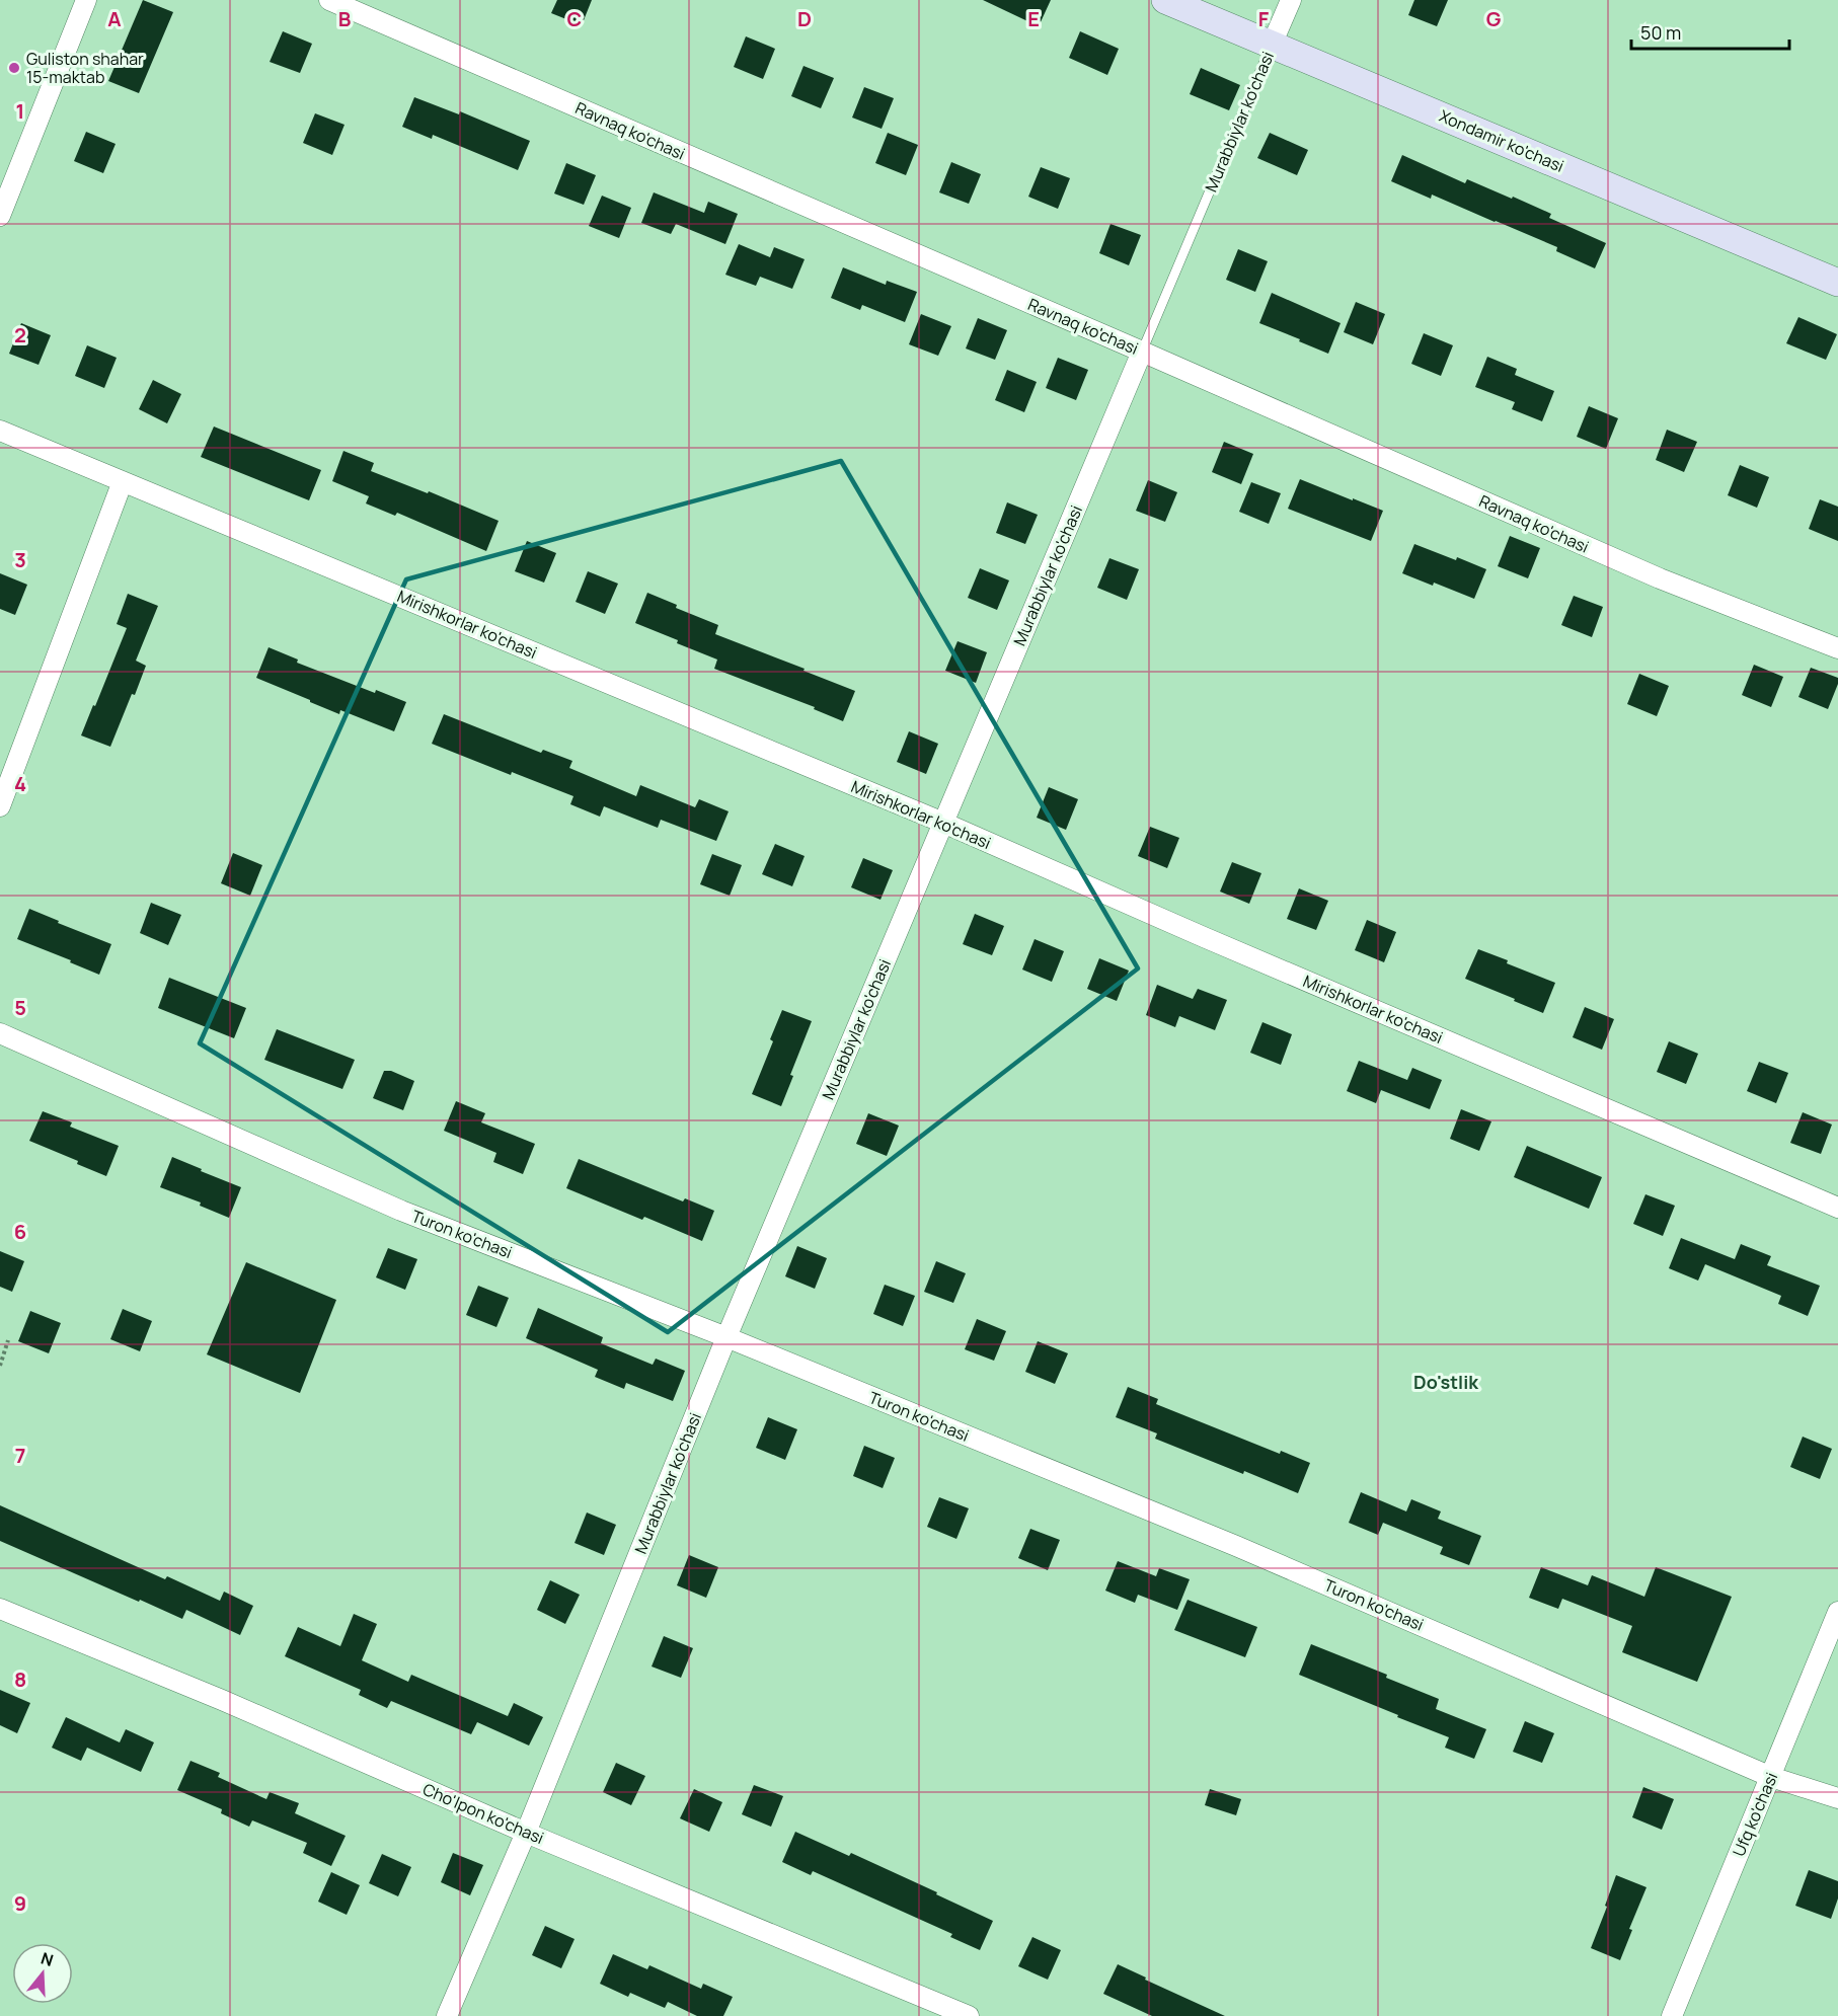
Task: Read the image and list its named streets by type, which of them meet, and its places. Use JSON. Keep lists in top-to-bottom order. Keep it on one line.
{"streets":{"main road":["Xondamir ko'chasi"],"street":["Murabbiylar ko'chasi","Ravnaq ko'chasi","Mirishkorlar ko'chasi","Turon ko'chasi","Cho'lpon ko'chasi","Ufq ko'chasi"]},"crossings":[["Murabbiylar ko'chasi","Ravnaq ko'chasi"],["Murabbiylar ko'chasi","Xondamir ko'chasi"],["Murabbiylar ko'chasi","Mirishkorlar ko'chasi"],["Murabbiylar ko'chasi","Turon ko'chasi"],["Murabbiylar ko'chasi","Cho'lpon ko'chasi"],["Turon ko'chasi","Ufq ko'chasi"]],"districts":["Do'stlik"],"places":["Guliston shahar 15-maktab"],"scale_bar":"50 m","north":"top","grid":{"columns":["A","B","C","D","E","F","G"],"rows":["1","2","3","4","5","6","7","8","9"]}}
